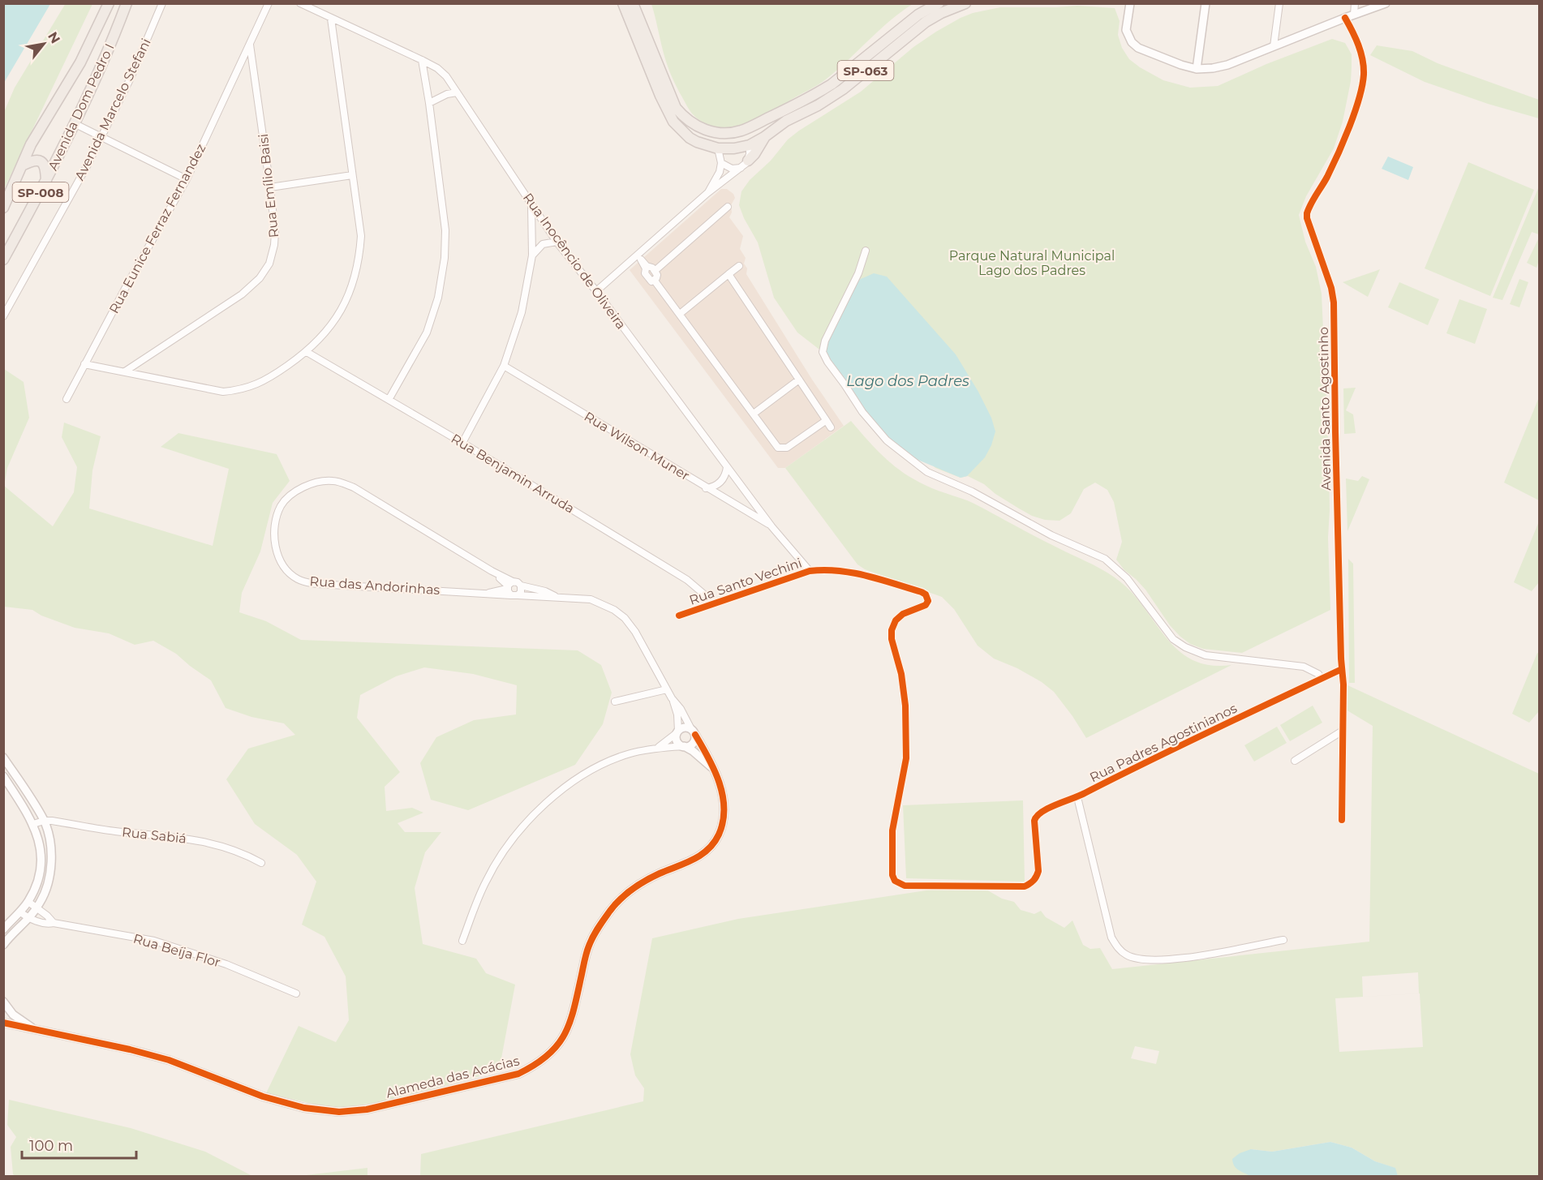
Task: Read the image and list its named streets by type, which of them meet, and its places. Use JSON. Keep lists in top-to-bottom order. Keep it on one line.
{"streets":{"main road":["SP-063","Avenida Dom Pedro I","SP-008"],"street":["Avenida Marcelo Stefani","Rua Emílio Baisi","Rua Eunice Ferraz Fernandez","Rua Inocêncio de Oliveira","Avenida Santo Agostinho","Rua Wilson Muner","Rua Benjamin Arruda","Rua Santo Vechini","Rua das Andorinhas","Rua Padres Agostinianos","Rua Sabiá","Rua Beíja Flor","Alameda das Acácias"]},"crossings":[["Rua Emílio Baisi","Rua Eunice Ferraz Fernandez"],["Rua Inocêncio de Oliveira","Rua Wilson Muner"],["Rua Inocêncio de Oliveira","Rua Santo Vechini"],["Avenida Santo Agostinho","Rua Padres Agostinianos"],["Rua Benjamin Arruda","Rua Santo Vechini"],["Rua Santo Vechini","Rua Padres Agostinianos"],["Rua das Andorinhas","Alameda das Acácias"]],"water":["Lago dos Padres"],"parks":["Parque Natural Municipal Lago dos Padres"],"scale_bar":"100 m","north":"top right"}
